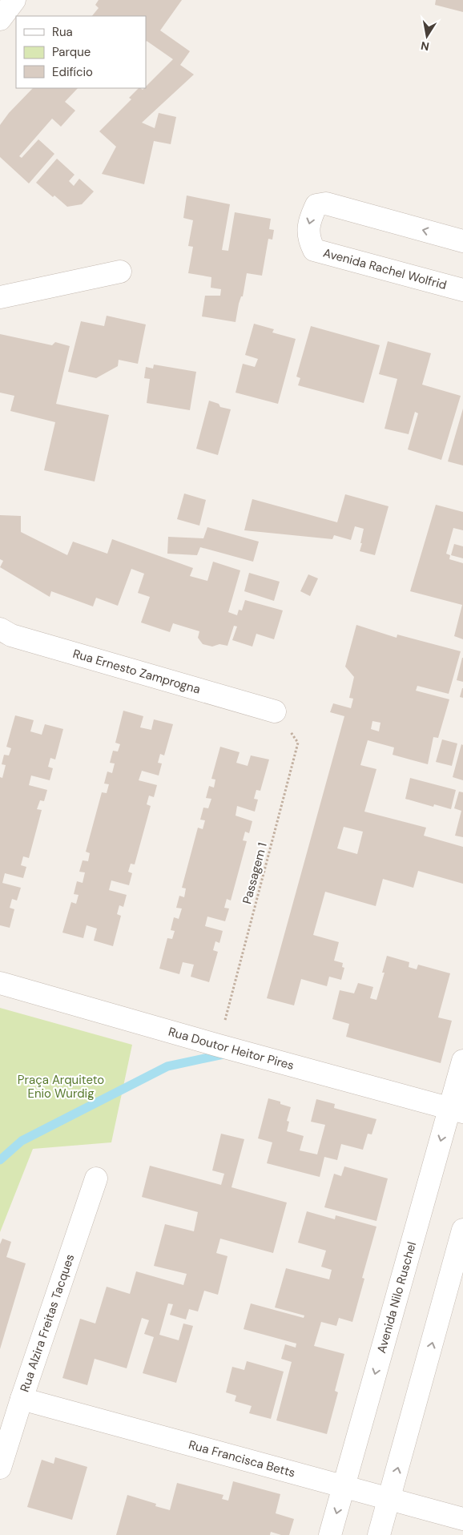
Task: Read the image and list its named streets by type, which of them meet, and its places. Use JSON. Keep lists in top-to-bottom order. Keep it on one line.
{"streets":{"street":["Avenida Rachel Wolfrid","Rua Ernesto Zamprogna","Rua Doutor Heitor Pires","Avenida Nilo Ruschel","Rua Alzira Freitas Tacques","Rua Francisca Betts"],"path":["Passagem 1"]},"crossings":[["Rua Ernesto Zamprogna","Passagem 1"],["Passagem 1","Rua Doutor Heitor Pires"],["Rua Doutor Heitor Pires","Avenida Nilo Ruschel"],["Avenida Nilo Ruschel","Rua Francisca Betts"],["Rua Alzira Freitas Tacques","Rua Francisca Betts"]],"parks":["Praça Arquiteto Enio Wurdig"],"legend":["Rua","Parque","Edifício"],"north":"bottom"}
